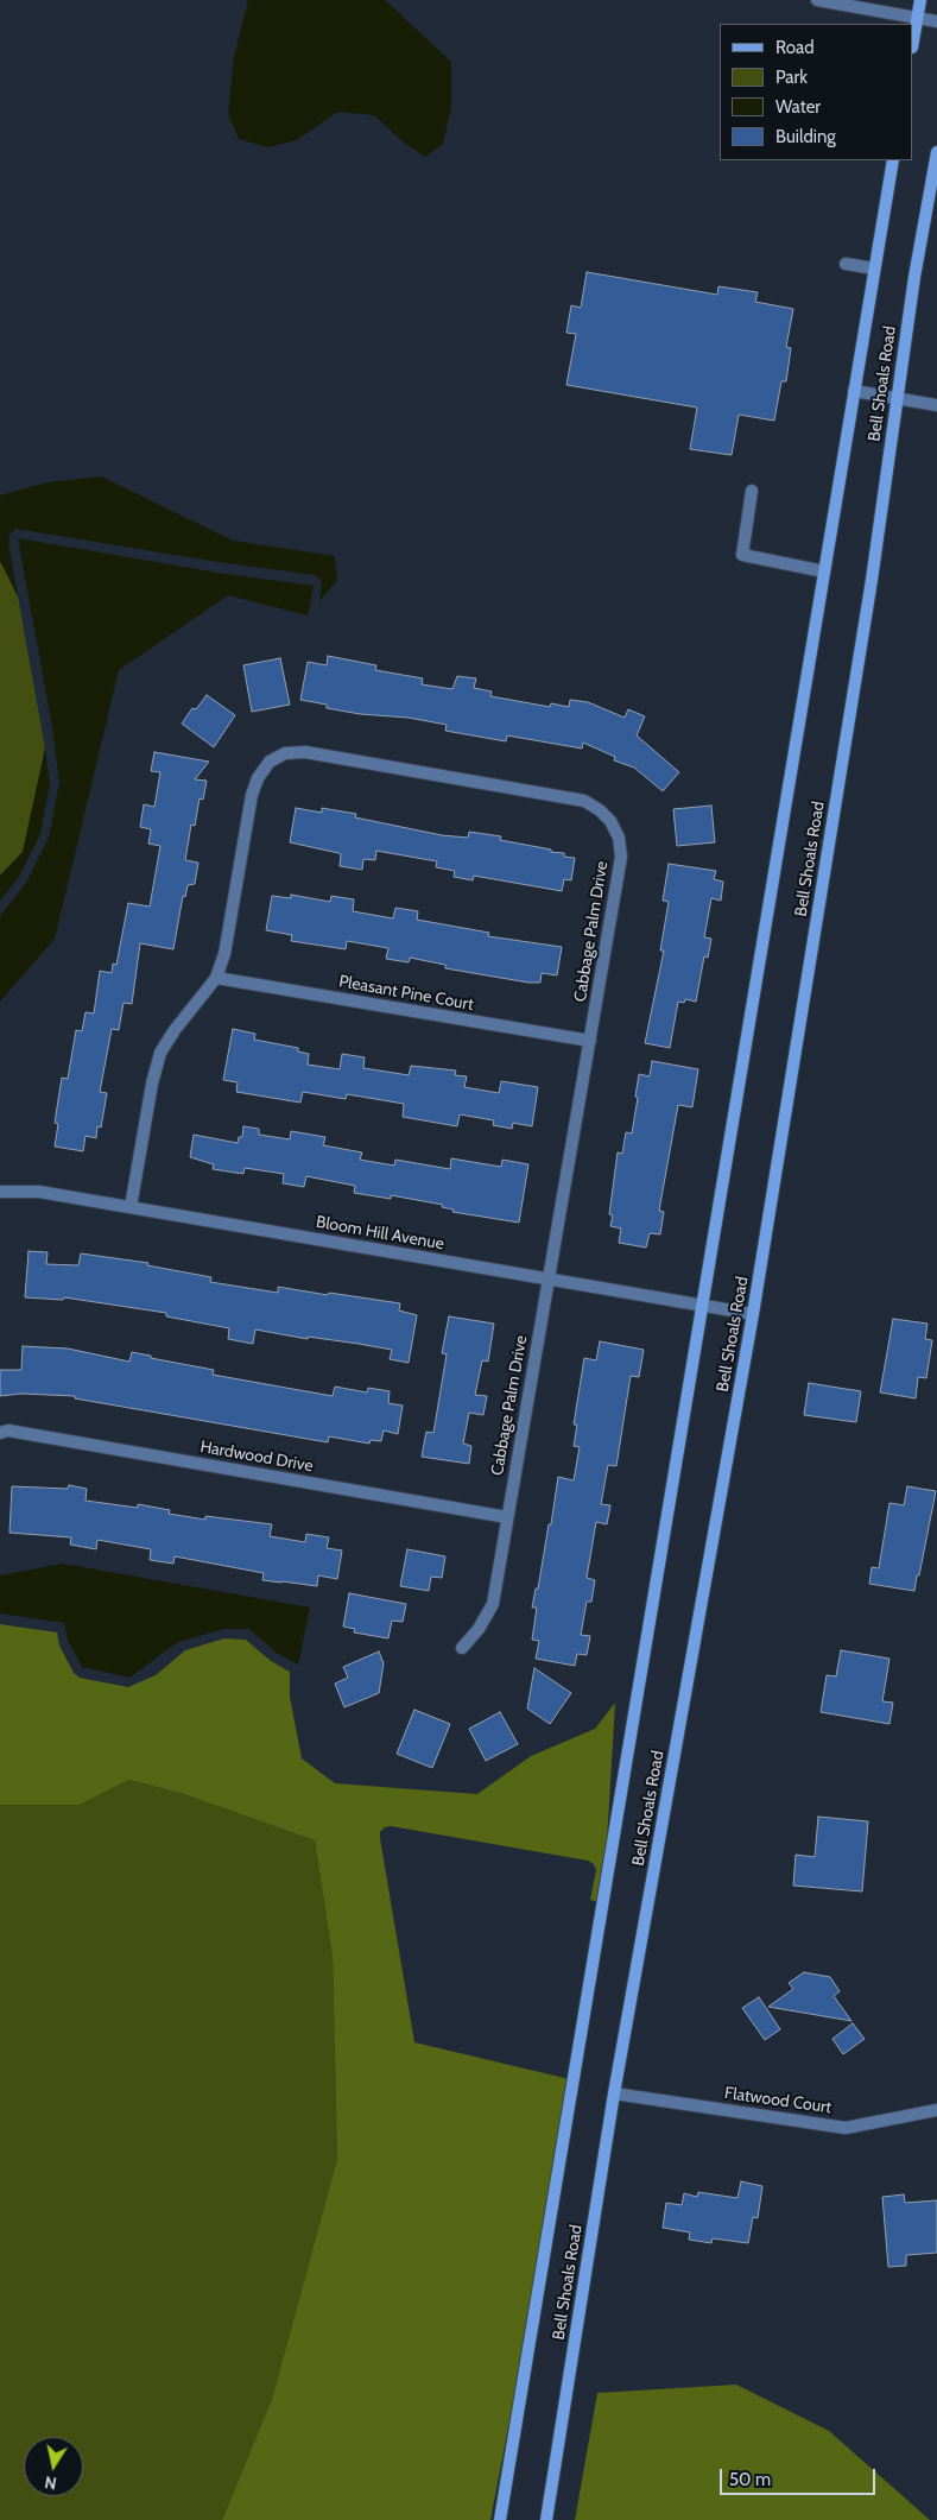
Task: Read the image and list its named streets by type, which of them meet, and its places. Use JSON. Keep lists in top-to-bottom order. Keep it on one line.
{"streets":{"main road":["Bell Shoals Road"],"street":["Cabbage Palm Drive","Pleasant Pine Court","Bloom Hill Avenue","Hardwood Drive","Flatwood Court"]},"crossings":[["Bell Shoals Road","Bloom Hill Avenue"],["Bell Shoals Road","Flatwood Court"],["Cabbage Palm Drive","Pleasant Pine Court"],["Cabbage Palm Drive","Bloom Hill Avenue"],["Cabbage Palm Drive","Hardwood Drive"]],"legend":["Road","Park","Water","Building"],"scale_bar":"50 m","north":"bottom"}
